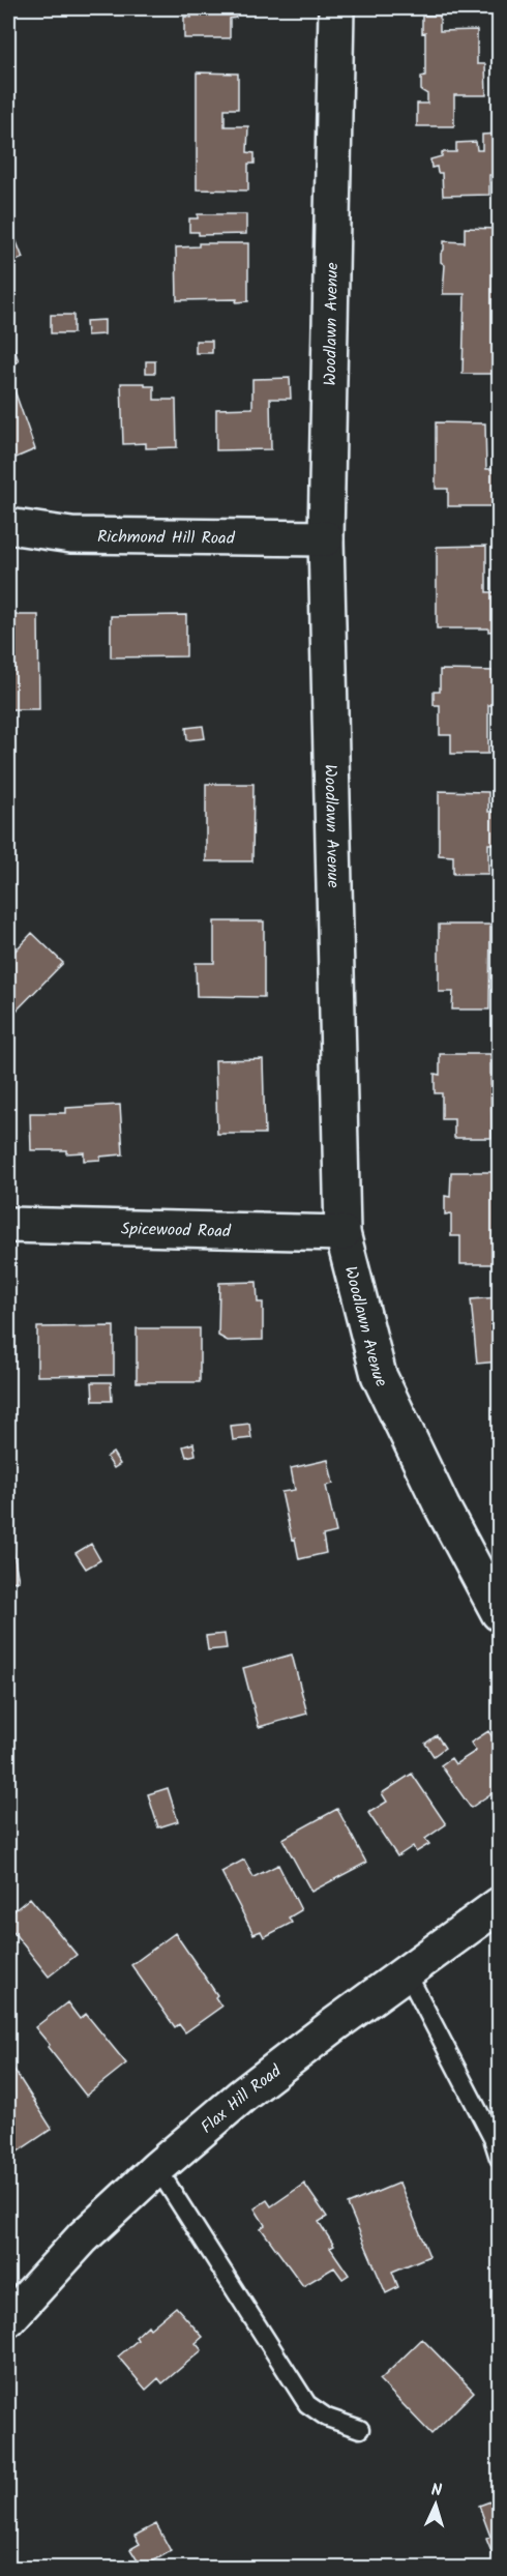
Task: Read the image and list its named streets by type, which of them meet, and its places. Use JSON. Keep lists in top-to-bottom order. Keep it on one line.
{"streets":{"street":["Woodlawn Avenue","Richmond Hill Road","Spicewood Road","Flax Hill Road"]},"crossings":[["Woodlawn Avenue","Richmond Hill Road"],["Woodlawn Avenue","Spicewood Road"]],"north":"top"}
